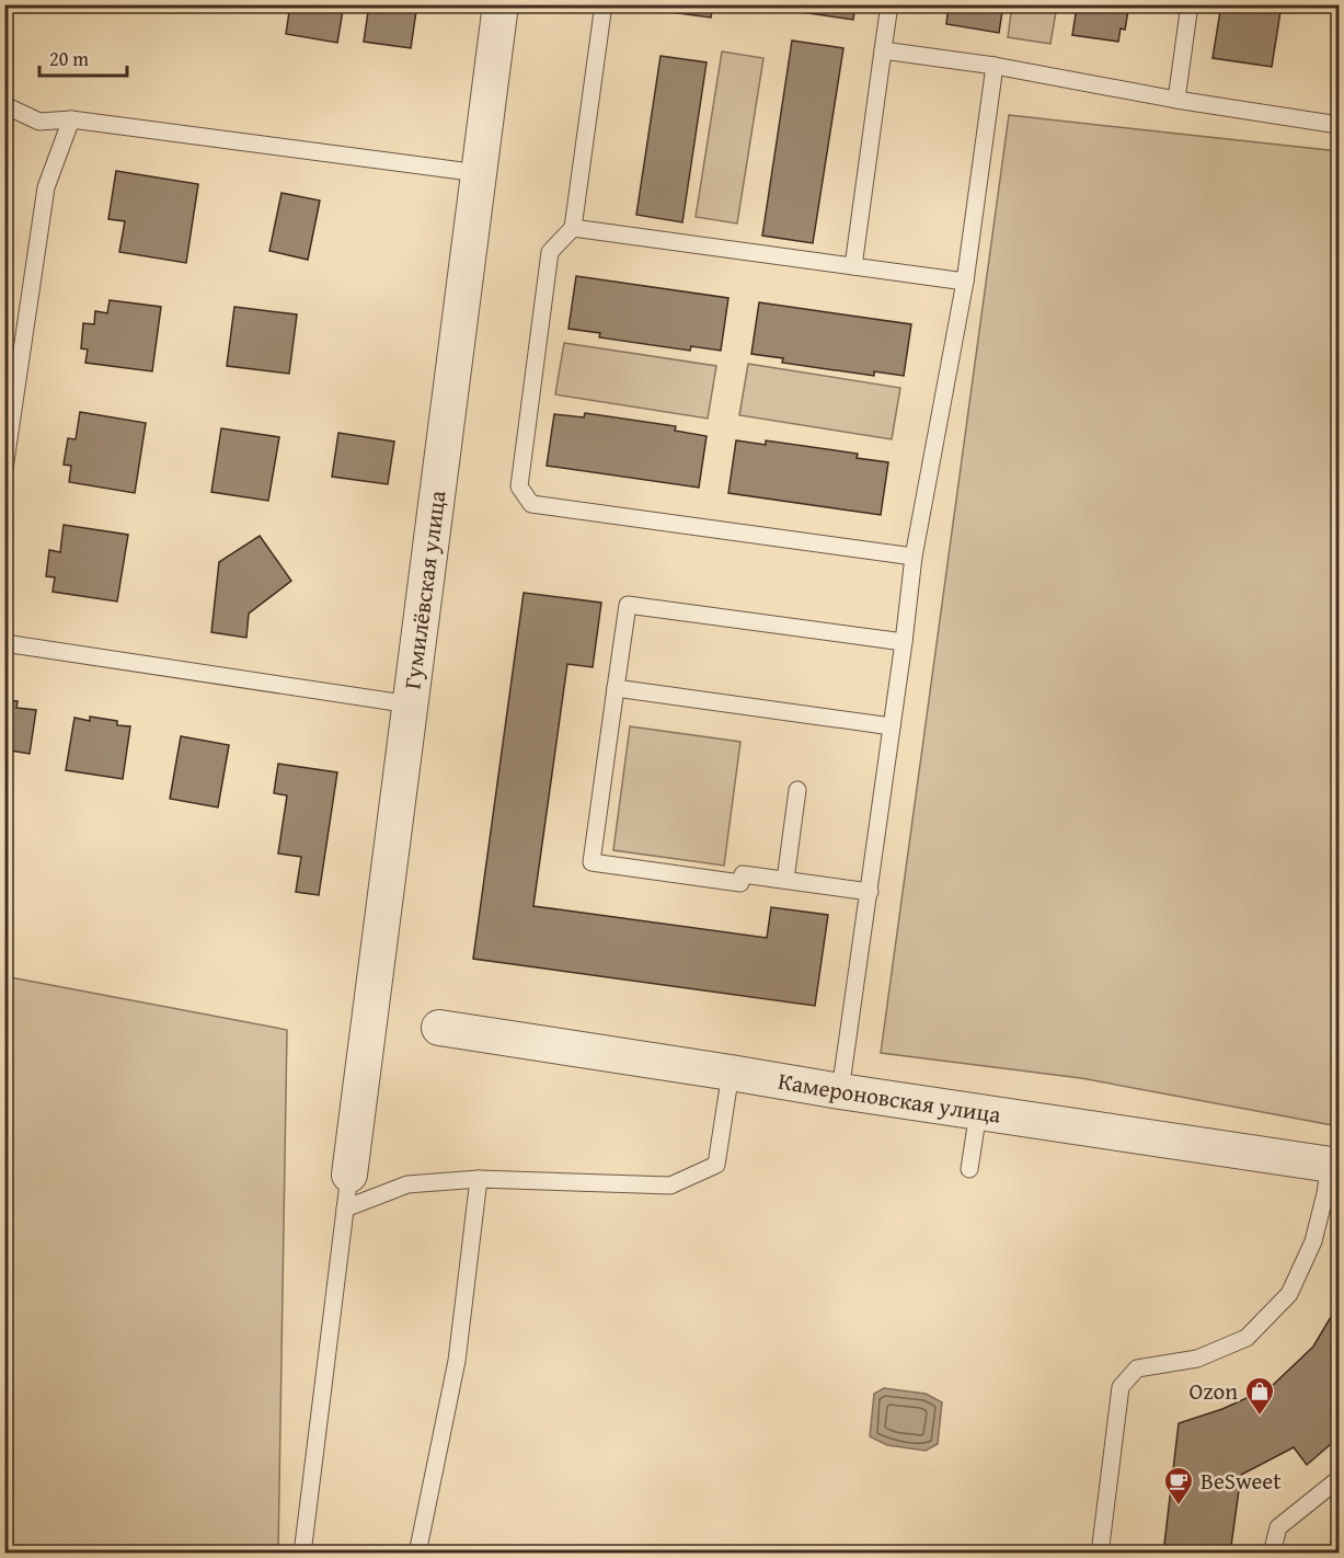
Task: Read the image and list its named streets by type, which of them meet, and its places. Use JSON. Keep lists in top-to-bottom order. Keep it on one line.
{"streets":{"street":["Гумилёвская улица","Камероновская улица"]},"places":{"shop":["Ozon"],"cafe":["BeSweet"]},"scale_bar":"20 m"}
